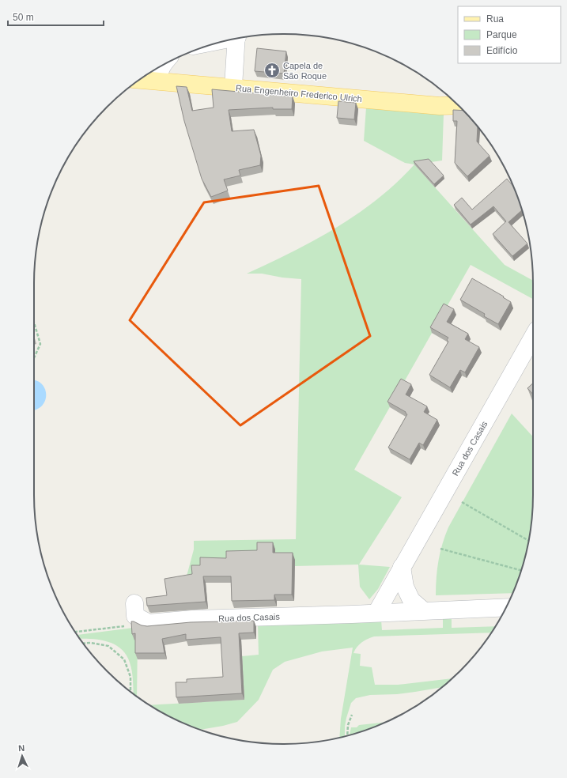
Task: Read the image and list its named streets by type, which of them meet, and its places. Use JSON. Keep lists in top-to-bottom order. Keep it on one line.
{"streets":{"main road":["Rua Engenheiro Frederico Ulrich"],"street":["Rua dos Casais"]},"places":{"church":["Capela de São Roque"]},"legend":["Rua","Parque","Edifício"],"scale_bar":"50 m","north":"top"}
